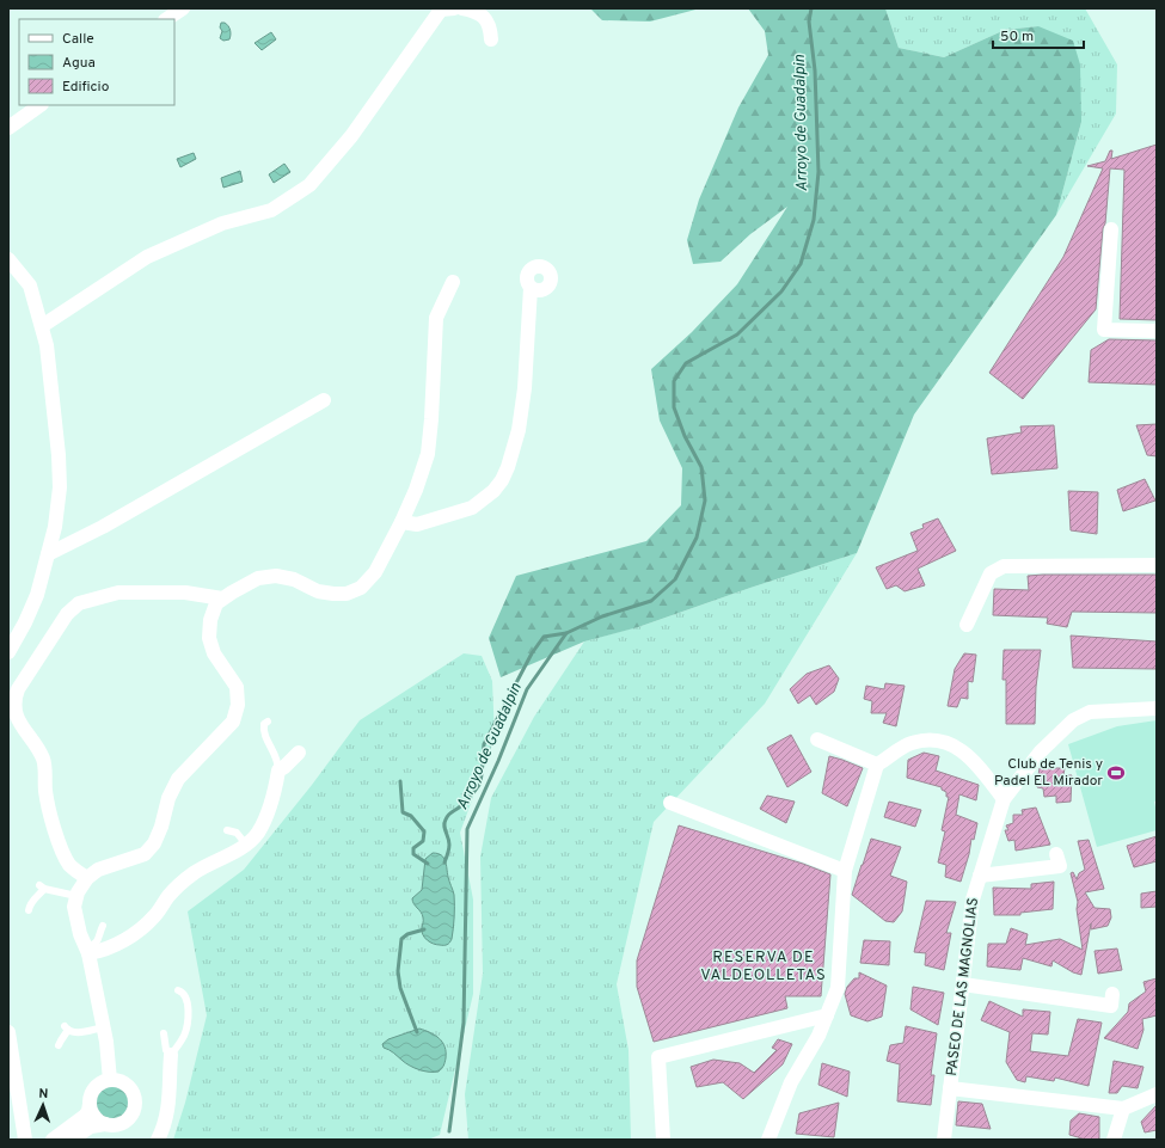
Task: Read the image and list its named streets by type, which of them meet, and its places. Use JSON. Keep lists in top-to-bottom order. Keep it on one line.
{"streets":{"street":["PASEO DE LAS MAGNOLIAS"]},"districts":["RESERVA DE VALDEOLLETAS"],"water":["Arroyo de Guadalpin"],"places":{"sports":["Club de Tenis y Padel EL Mirador"]},"legend":["Calle","Agua","Edificio"],"scale_bar":"50 m","north":"top"}
